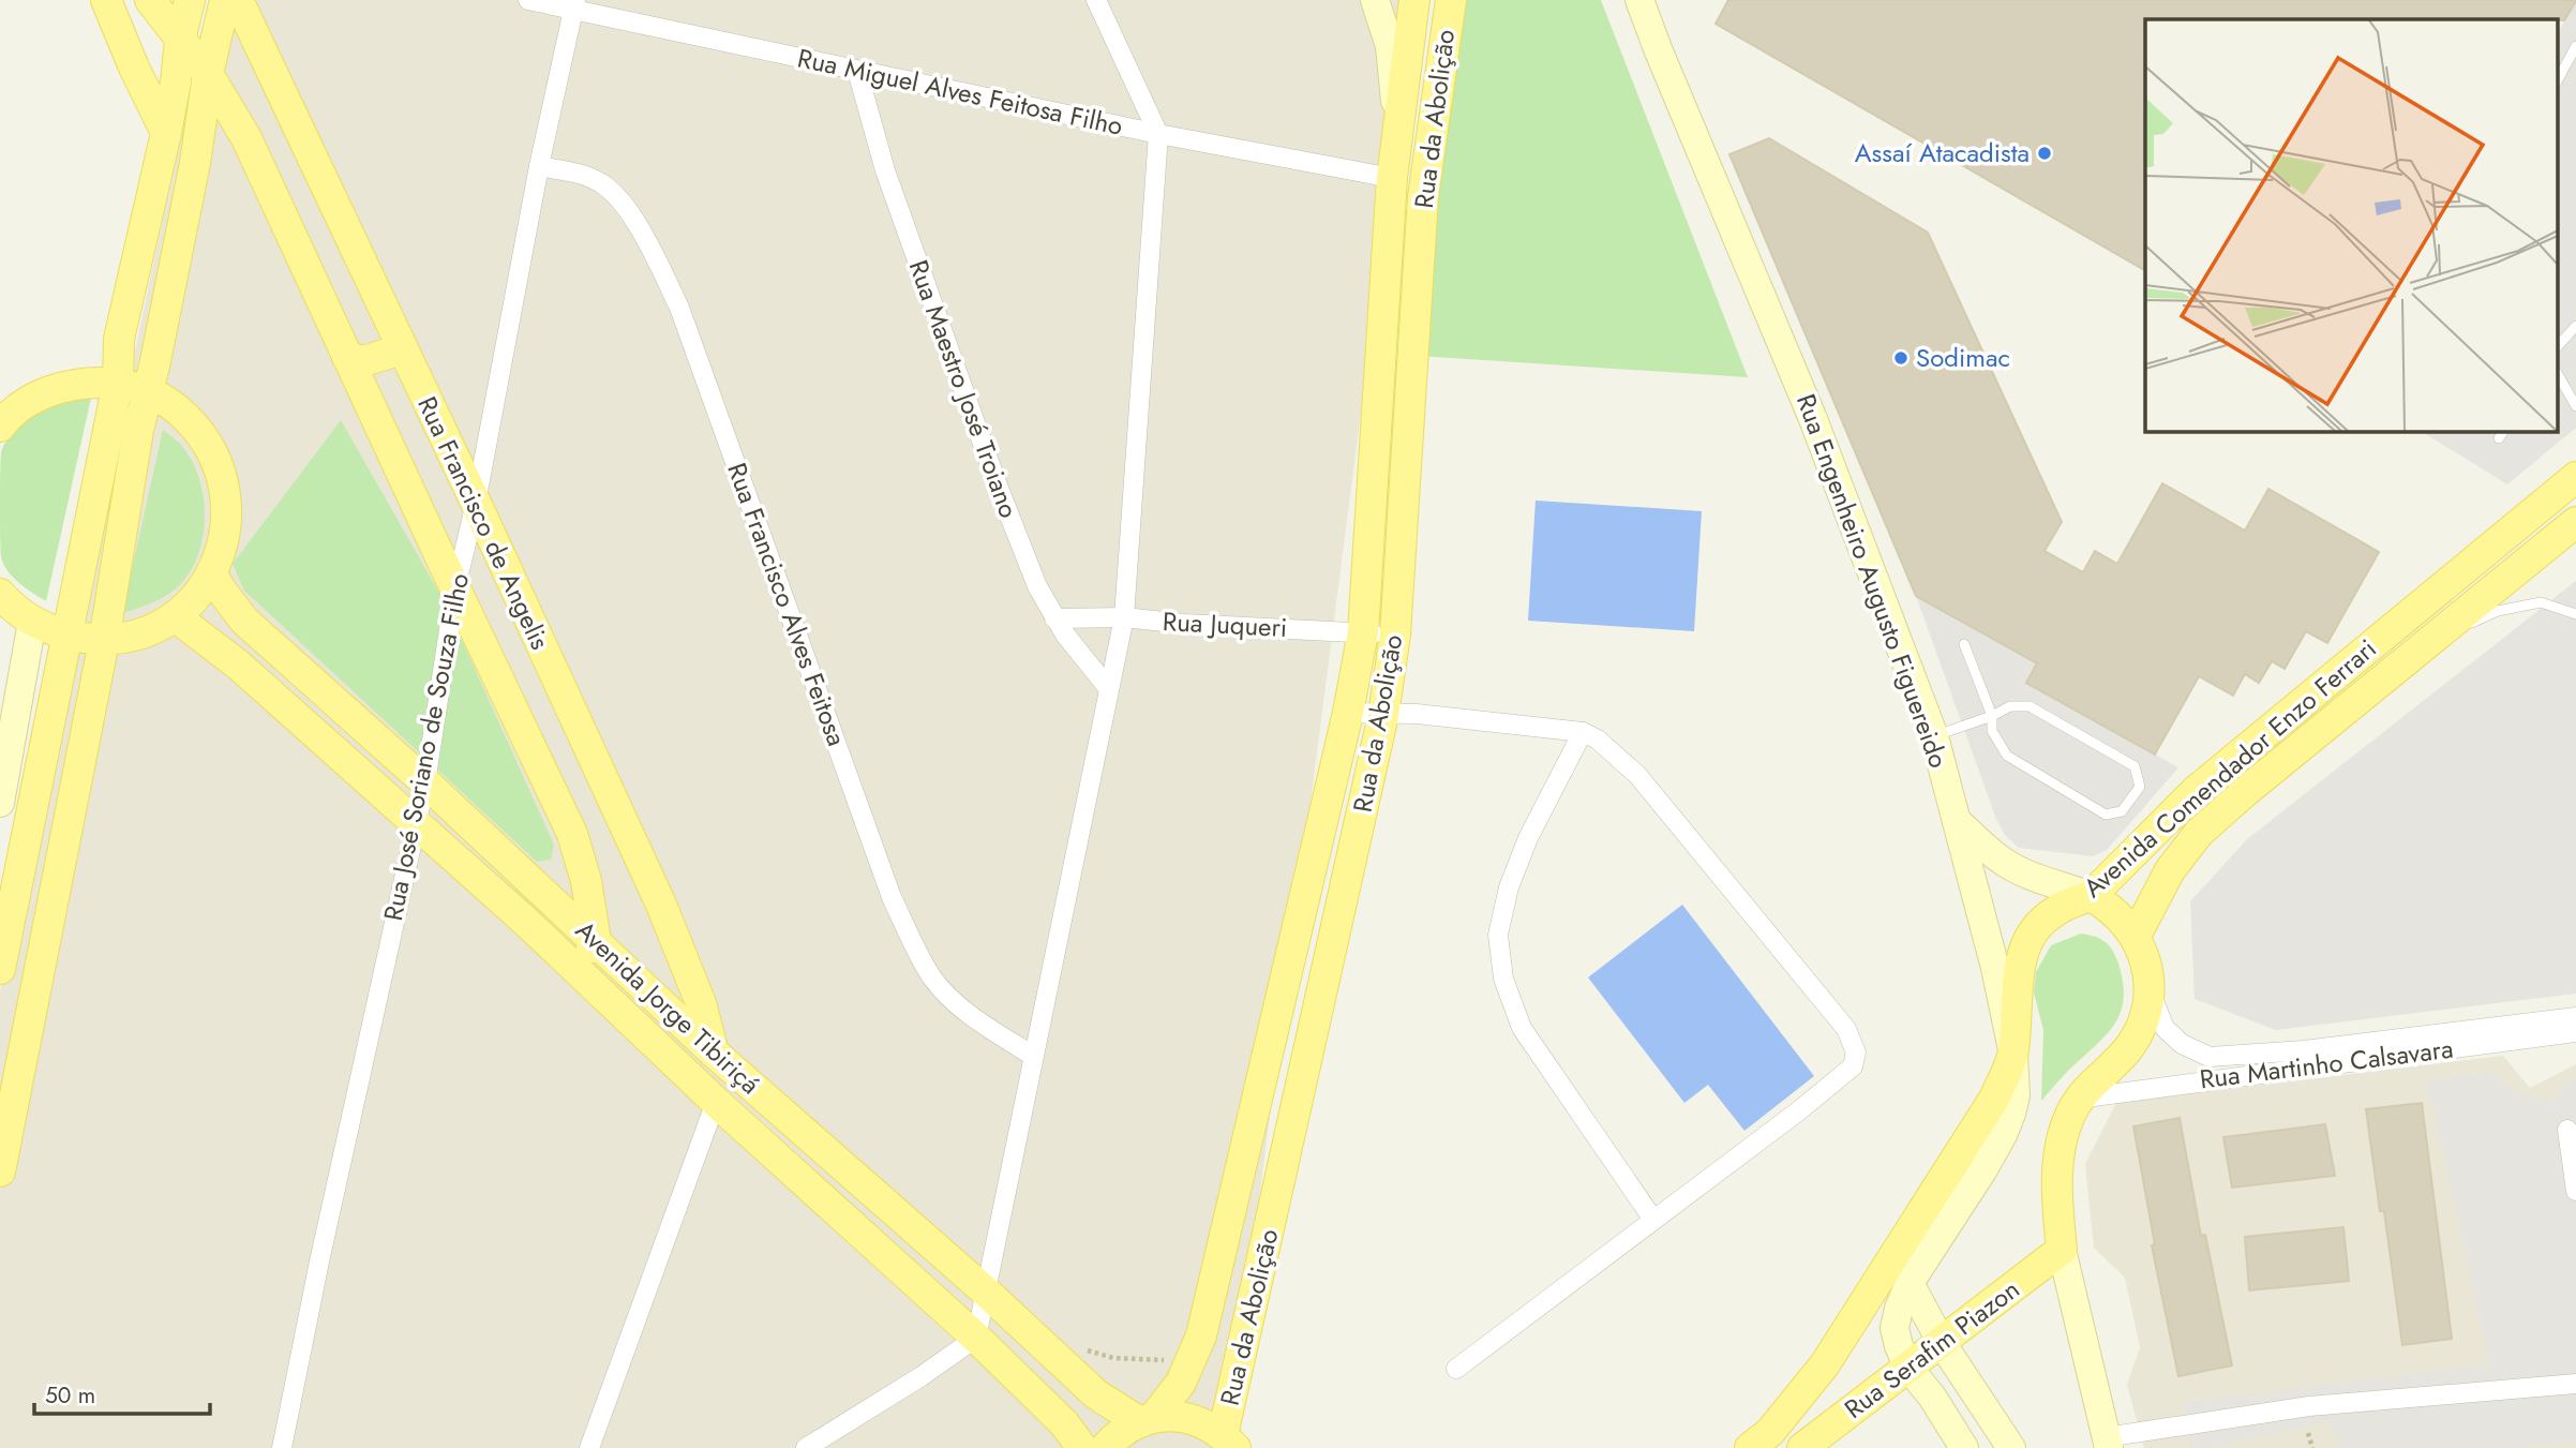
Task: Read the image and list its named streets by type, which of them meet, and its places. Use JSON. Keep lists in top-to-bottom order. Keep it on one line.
{"streets":{"main road":["Rua da Abolição","Rua Francisco de Angelis","Rua Engenheiro Augusto Figuereido","Avenida Comendador Enzo Ferrari","Avenida Jorge Tibiriçá","Rua Serafim Piazon"],"street":["Rua Miguel Alves Feitosa Filho","Rua Maestro José Troiano","Rua Francisco Alves Feitosa","Rua Juqueri","Rua José Soriano de Souza Filho","Rua Martinho Calsavara"]},"crossings":[["Rua Miguel Alves Feitosa Filho","Rua da Abolição"],["Rua Miguel Alves Feitosa Filho","Rua Maestro José Troiano"],["Rua Miguel Alves Feitosa Filho","Rua José Soriano de Souza Filho"],["Rua da Abolição","Rua Juqueri"],["Rua da Abolição","Avenida Jorge Tibiriçá"],["Rua Maestro José Troiano","Rua Juqueri"],["Rua Francisco de Angelis","Rua José Soriano de Souza Filho"],["Rua Francisco de Angelis","Avenida Jorge Tibiriçá"],["Rua Engenheiro Augusto Figuereido","Avenida Comendador Enzo Ferrari"],["Rua Engenheiro Augusto Figuereido","Rua Serafim Piazon"],["Rua Francisco Alves Feitosa","Rua José Soriano de Souza Filho"],["Rua José Soriano de Souza Filho","Avenida Jorge Tibiriçá"]],"places":["Assaí Atacadista","Sodimac"],"scale_bar":"50 m"}
